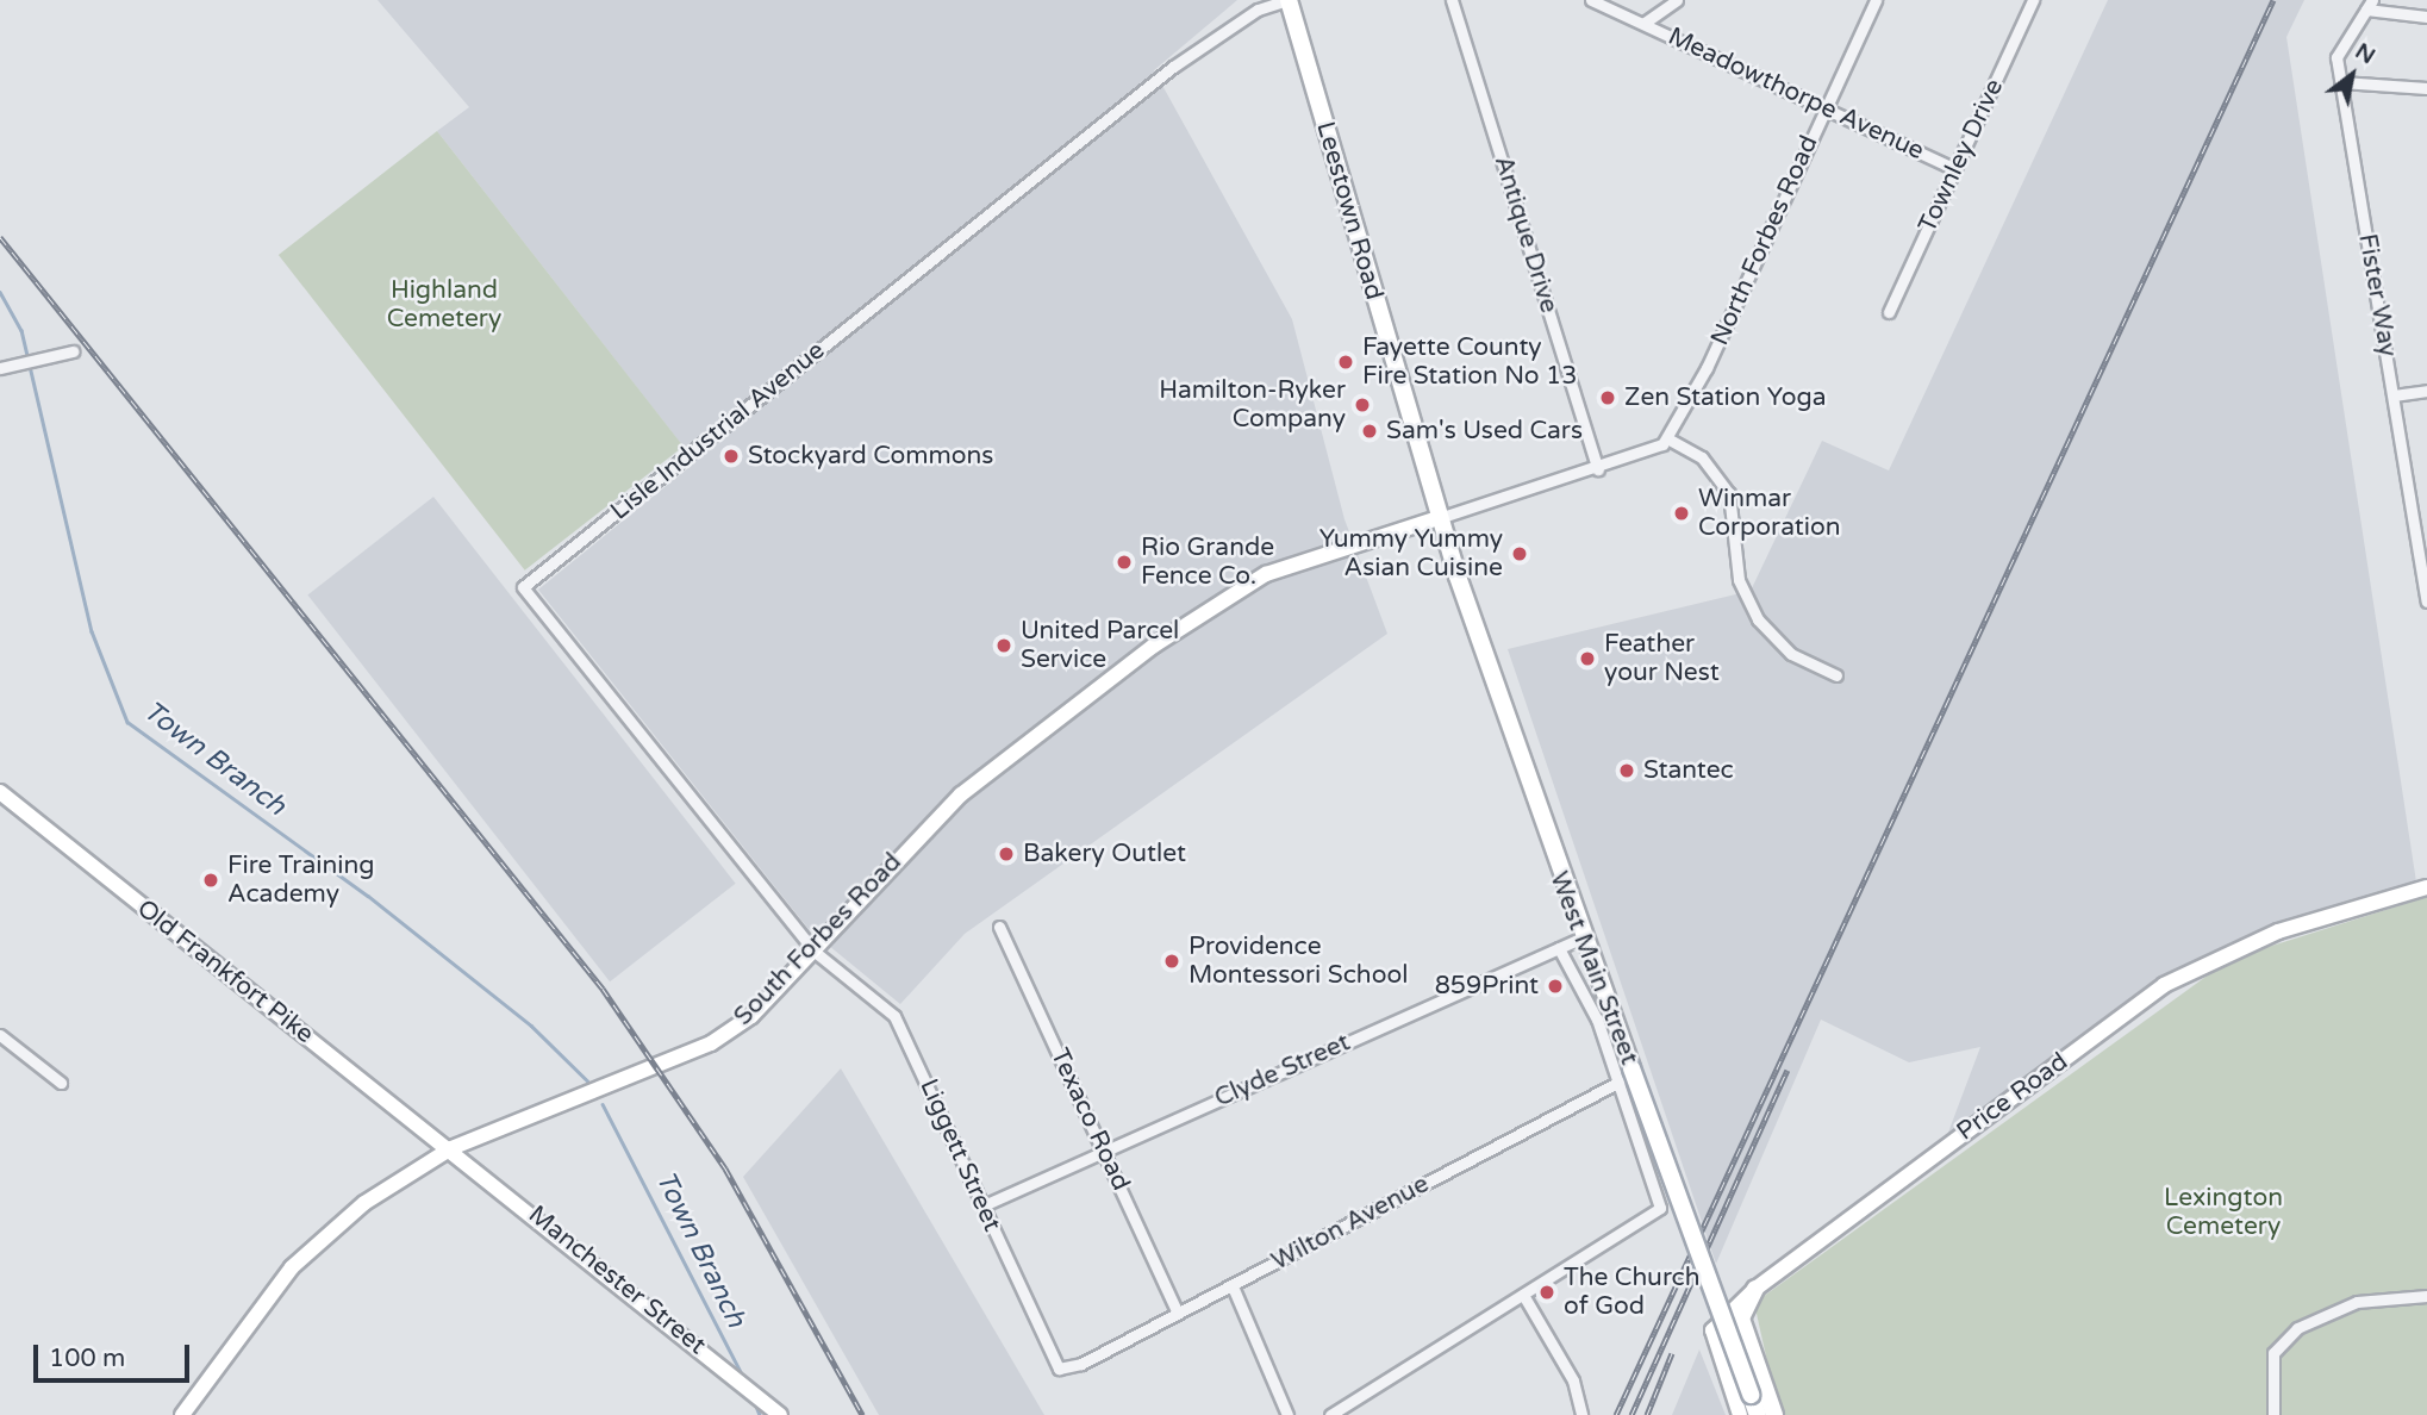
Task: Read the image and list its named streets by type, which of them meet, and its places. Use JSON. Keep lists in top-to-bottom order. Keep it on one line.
{"streets":{"main road":["Leestown Road","South Forbes Road","West Main Street","Old Frankfort Pike","Price Road","Manchester Street"],"street":["Meadowthorpe Avenue","Townley Drive","Antique Drive","North Forbes Road","Fister Way","Lisle Industrial Avenue","Clyde Street","Texaco Road","Liggett Street","Wilton Avenue"]},"crossings":[["Meadowthorpe Avenue","Townley Drive"],["Meadowthorpe Avenue","North Forbes Road"],["Leestown Road","Lisle Industrial Avenue"],["Leestown Road","South Forbes Road"],["Leestown Road","West Main Street"],["Lisle Industrial Avenue","South Forbes Road"],["Lisle Industrial Avenue","Liggett Street"],["South Forbes Road","West Main Street"],["South Forbes Road","Old Frankfort Pike"],["South Forbes Road","Liggett Street"],["South Forbes Road","Manchester Street"],["West Main Street","Clyde Street"],["West Main Street","Wilton Avenue"],["Old Frankfort Pike","Manchester Street"],["Clyde Street","Texaco Road"],["Clyde Street","Liggett Street"],["Texaco Road","Wilton Avenue"],["Liggett Street","Wilton Avenue"]],"water":["Town Branch"],"parks":["Highland Cemetery","Lexington Cemetery"],"places":["Fayette County Fire Station No 13","Zen Station Yoga","Hamilton-Ryker Company","Sam's Used Cars","Stockyard Commons","Winmar Corporation","Yummy Yummy Asian Cuisine","Rio Grande Fence Co.","United Parcel Service","Feather your Nest","Stantec","Bakery Outlet","Fire Training Academy","Providence Montessori School","859Print","The Church of God"],"scale_bar":"100 m","north":"top right"}
